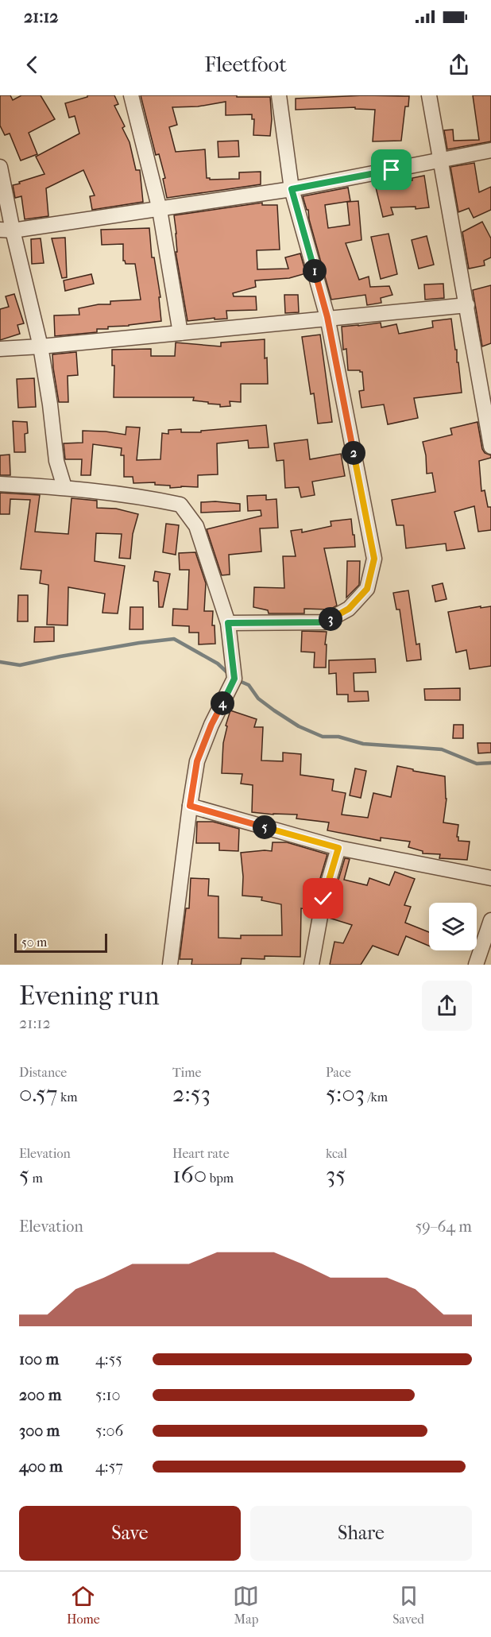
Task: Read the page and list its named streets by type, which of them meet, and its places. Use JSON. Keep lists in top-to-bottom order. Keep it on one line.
{"scale_bar":"50 m","page":{"status":"21:12","header":"Fleetfoot","pins":["1","2","3","4","5"],"scale":"50 m","heading":["Evening run","21:12"],"stats":[["Distance","0.57 km"],["Time","2:53"],["Pace","5:03 /km"],["Elevation","5 m"],["Heart rate","160 bpm"],["kcal","35"]],"chart":["Elevation","59–64 m"],"list":[{"name":"100 m","note":"4:55"},{"name":"200 m","note":"5:10"},{"name":"300 m","note":"5:06"},{"name":"400 m","note":"4:57"}],"buttons":["Save","Share"],"tabs":["Home","Map","Saved"]}}
